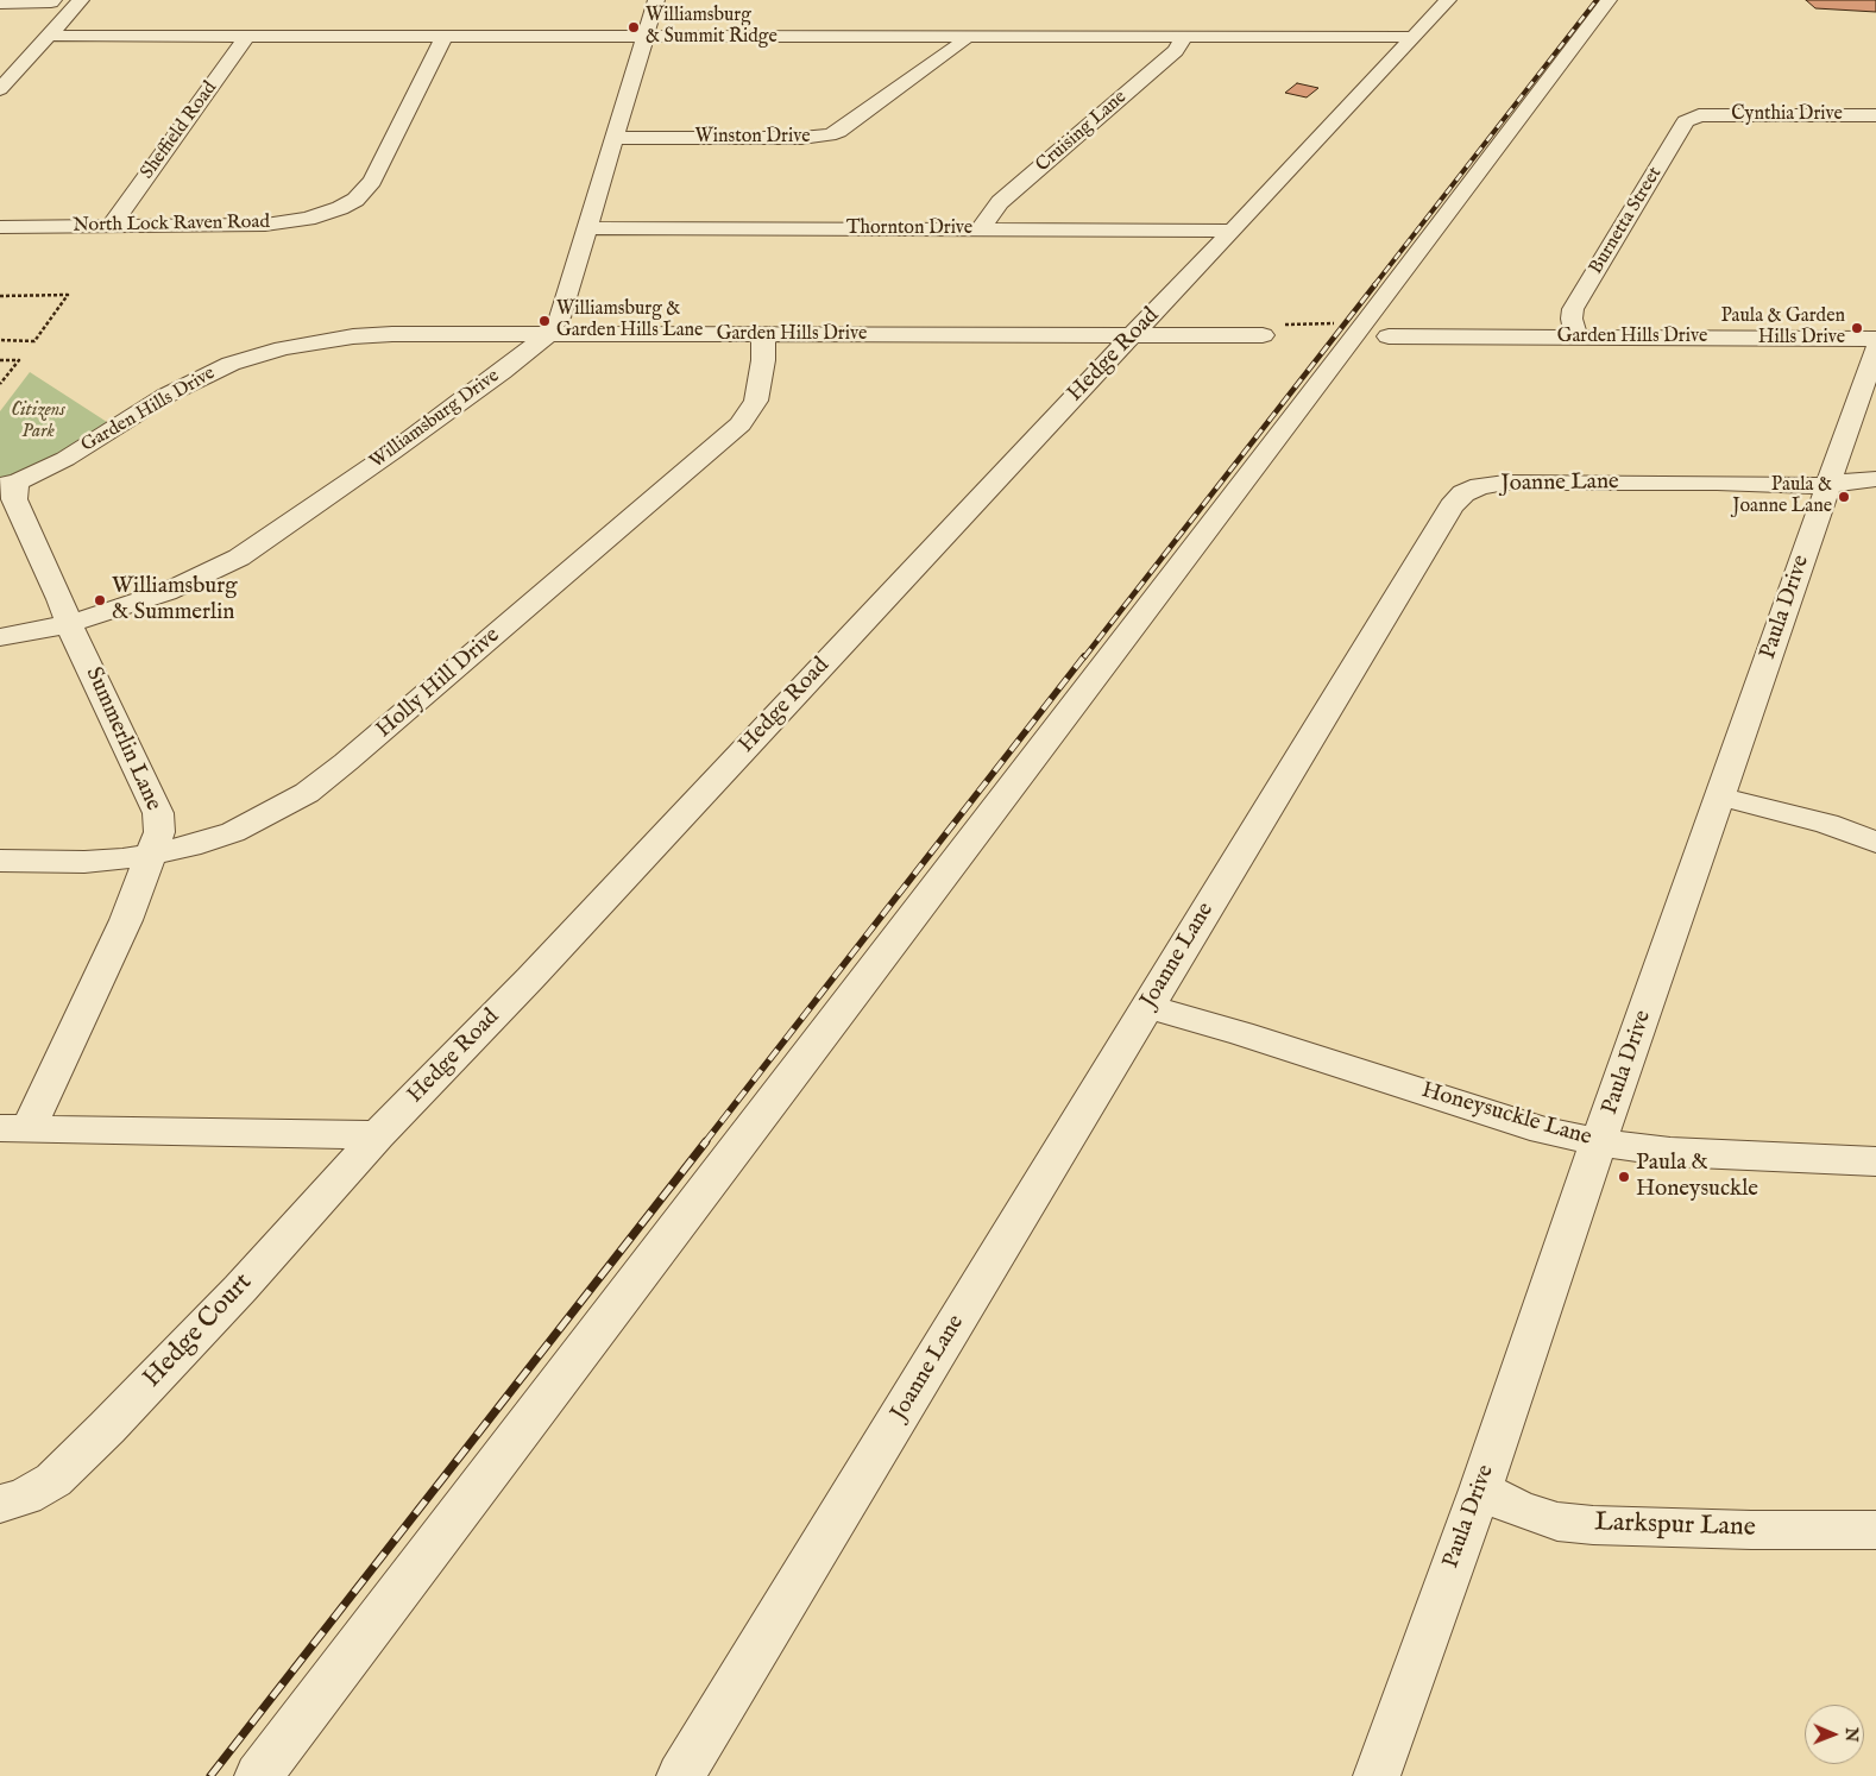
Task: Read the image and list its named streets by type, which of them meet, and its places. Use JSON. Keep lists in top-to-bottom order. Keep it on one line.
{"streets":{"street":["Cynthia Drive","Sheffield Road","Cruising Lane","Winston Drive","Burnetta Street","North Lock Raven Road","Thornton Drive","Garden Hills Drive","Hedge Road","Williamsburg Drive","Joanne Lane","Paula Drive","Holly Hill Drive","Summerlin Lane","Honeysuckle Lane","Hedge Court","Larkspur Lane"]},"crossings":[["Cynthia Drive","Burnetta Street"],["Sheffield Road","North Lock Raven Road"],["Cruising Lane","Thornton Drive"],["Winston Drive","Williamsburg Drive"],["Burnetta Street","Garden Hills Drive"],["Thornton Drive","Hedge Road"],["Thornton Drive","Williamsburg Drive"],["Garden Hills Drive","Hedge Road"],["Garden Hills Drive","Williamsburg Drive"],["Garden Hills Drive","Holly Hill Drive"],["Garden Hills Drive","Summerlin Lane"],["Hedge Road","Hedge Court"],["Williamsburg Drive","Summerlin Lane"],["Joanne Lane","Paula Drive"],["Joanne Lane","Honeysuckle Lane"],["Paula Drive","Honeysuckle Lane"],["Paula Drive","Larkspur Lane"],["Holly Hill Drive","Summerlin Lane"]],"parks":["Citizens Park"],"places":["Williamsburg & Summit Ridge","Williamsburg & Garden Hills Lane","Paula & Garden Hills Drive","Paula & Joanne Lane","Williamsburg & Summerlin","Paula & Honeysuckle"],"north":"right"}
